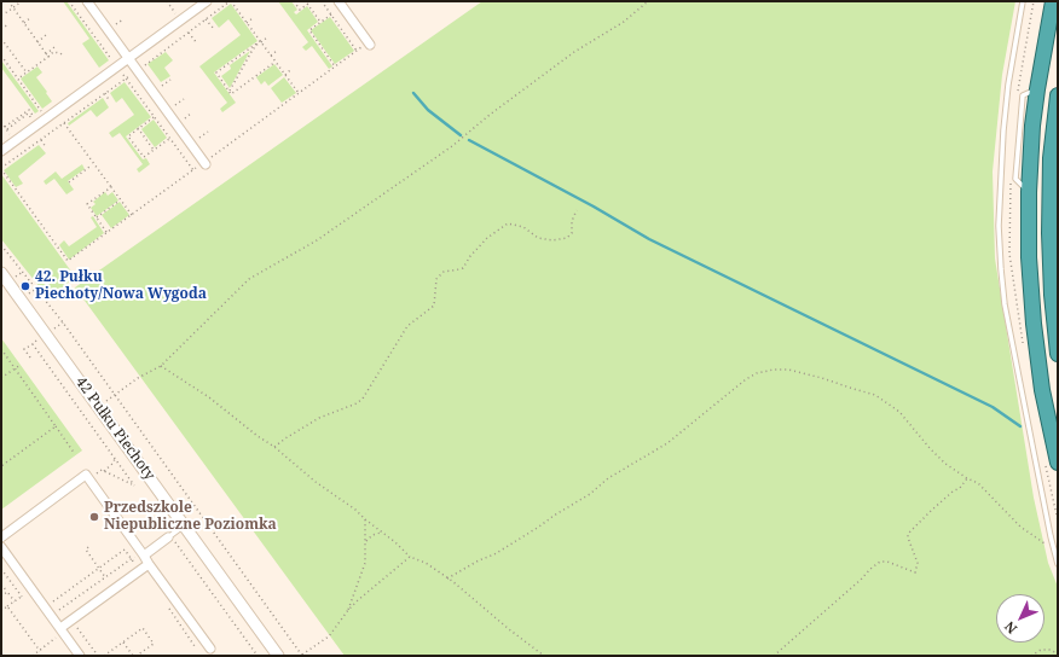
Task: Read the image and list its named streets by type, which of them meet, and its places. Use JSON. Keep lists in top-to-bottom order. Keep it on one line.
{"streets":{"street":["42 Pułku Piechoty"]},"places":["42. Pułku Piechoty/Nowa Wygoda","Przedszkole Niepubliczne Poziomka"],"north":"bottom left"}
